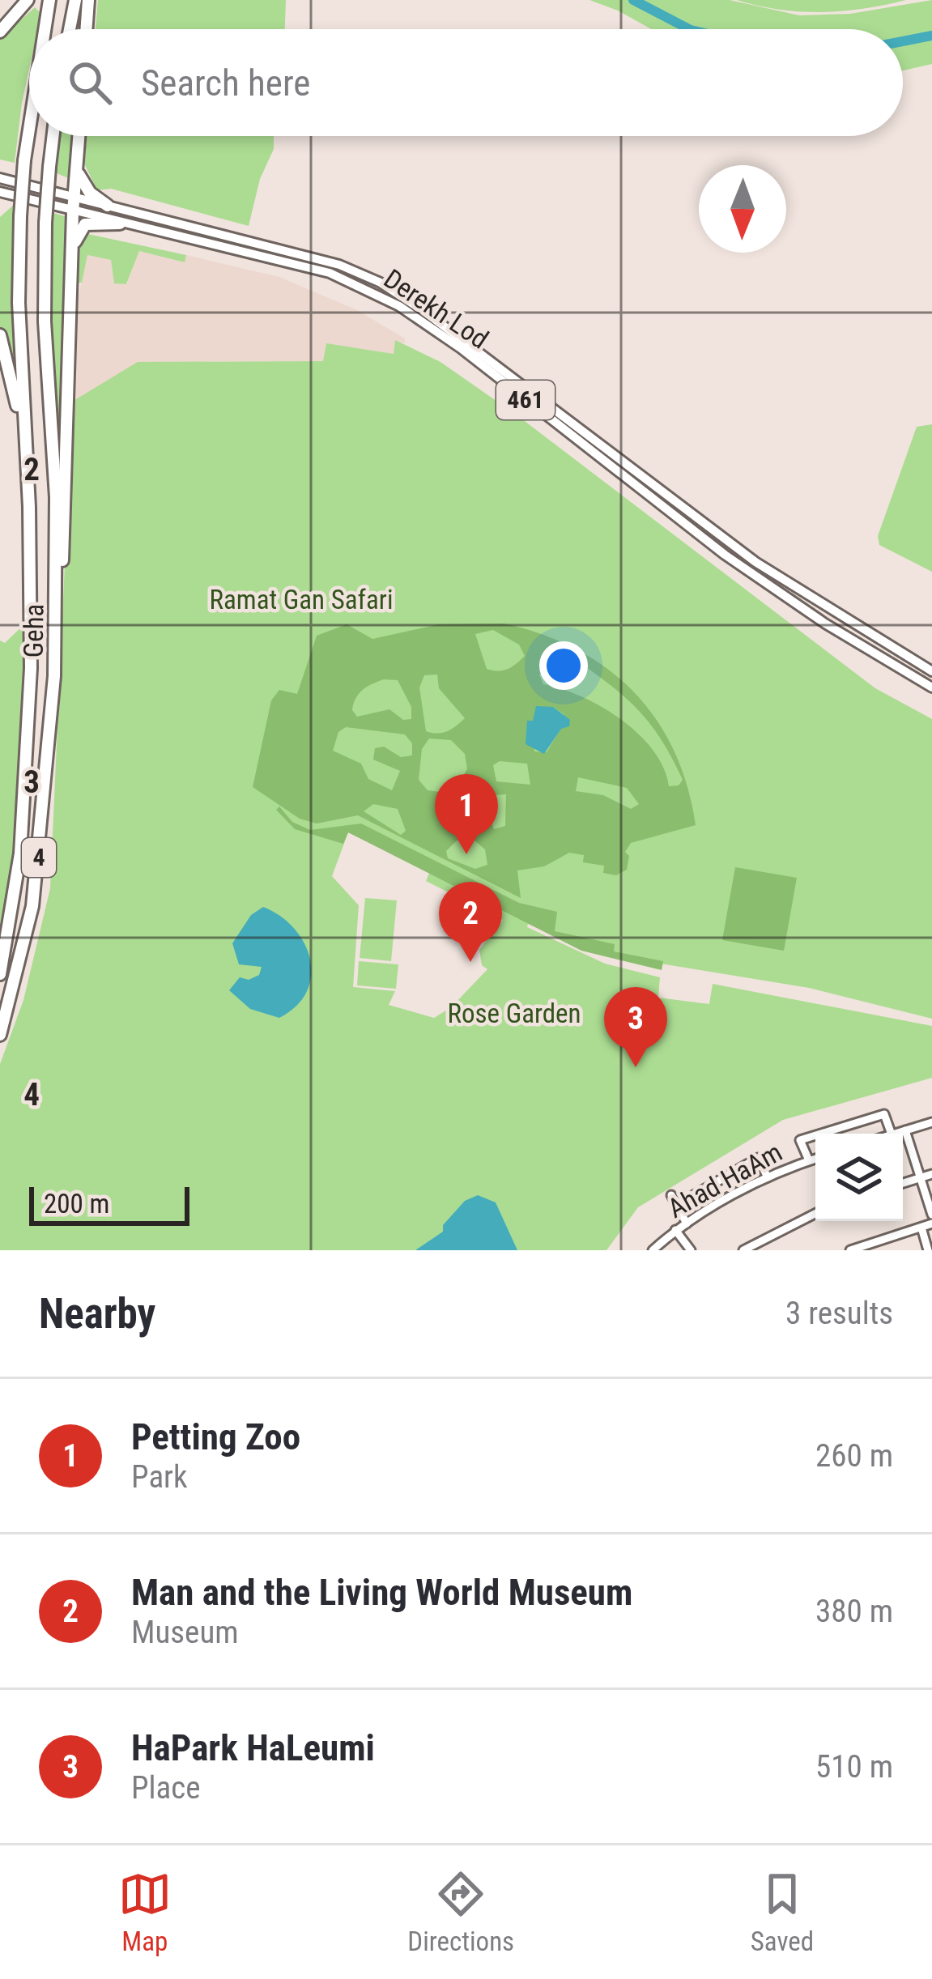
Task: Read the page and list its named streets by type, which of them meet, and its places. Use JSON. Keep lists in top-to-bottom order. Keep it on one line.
{"streets":{"highway":["Geha","4"],"main road":["Derekh Lod","461"],"street":["Ahad HaAm"]},"parks":["Ramat Gan Safari","Rose Garden"],"scale_bar":"200 m","north":"bottom","page":{"search":"Search here","pins":["1","2","3"],"scale":"200 m","heading":["Nearby","3 results"],"list":[{"mark":"1","name":"Petting Zoo","note":"Park","value":"260 m"},{"mark":"2","name":"Man and the Living World Museum","note":"Museum","value":"380 m"},{"mark":"3","name":"HaPark HaLeumi","note":"Place","value":"510 m"}],"nav":["Map","Directions","Saved"]},"grid":{"rows":["2","3","4"]}}
